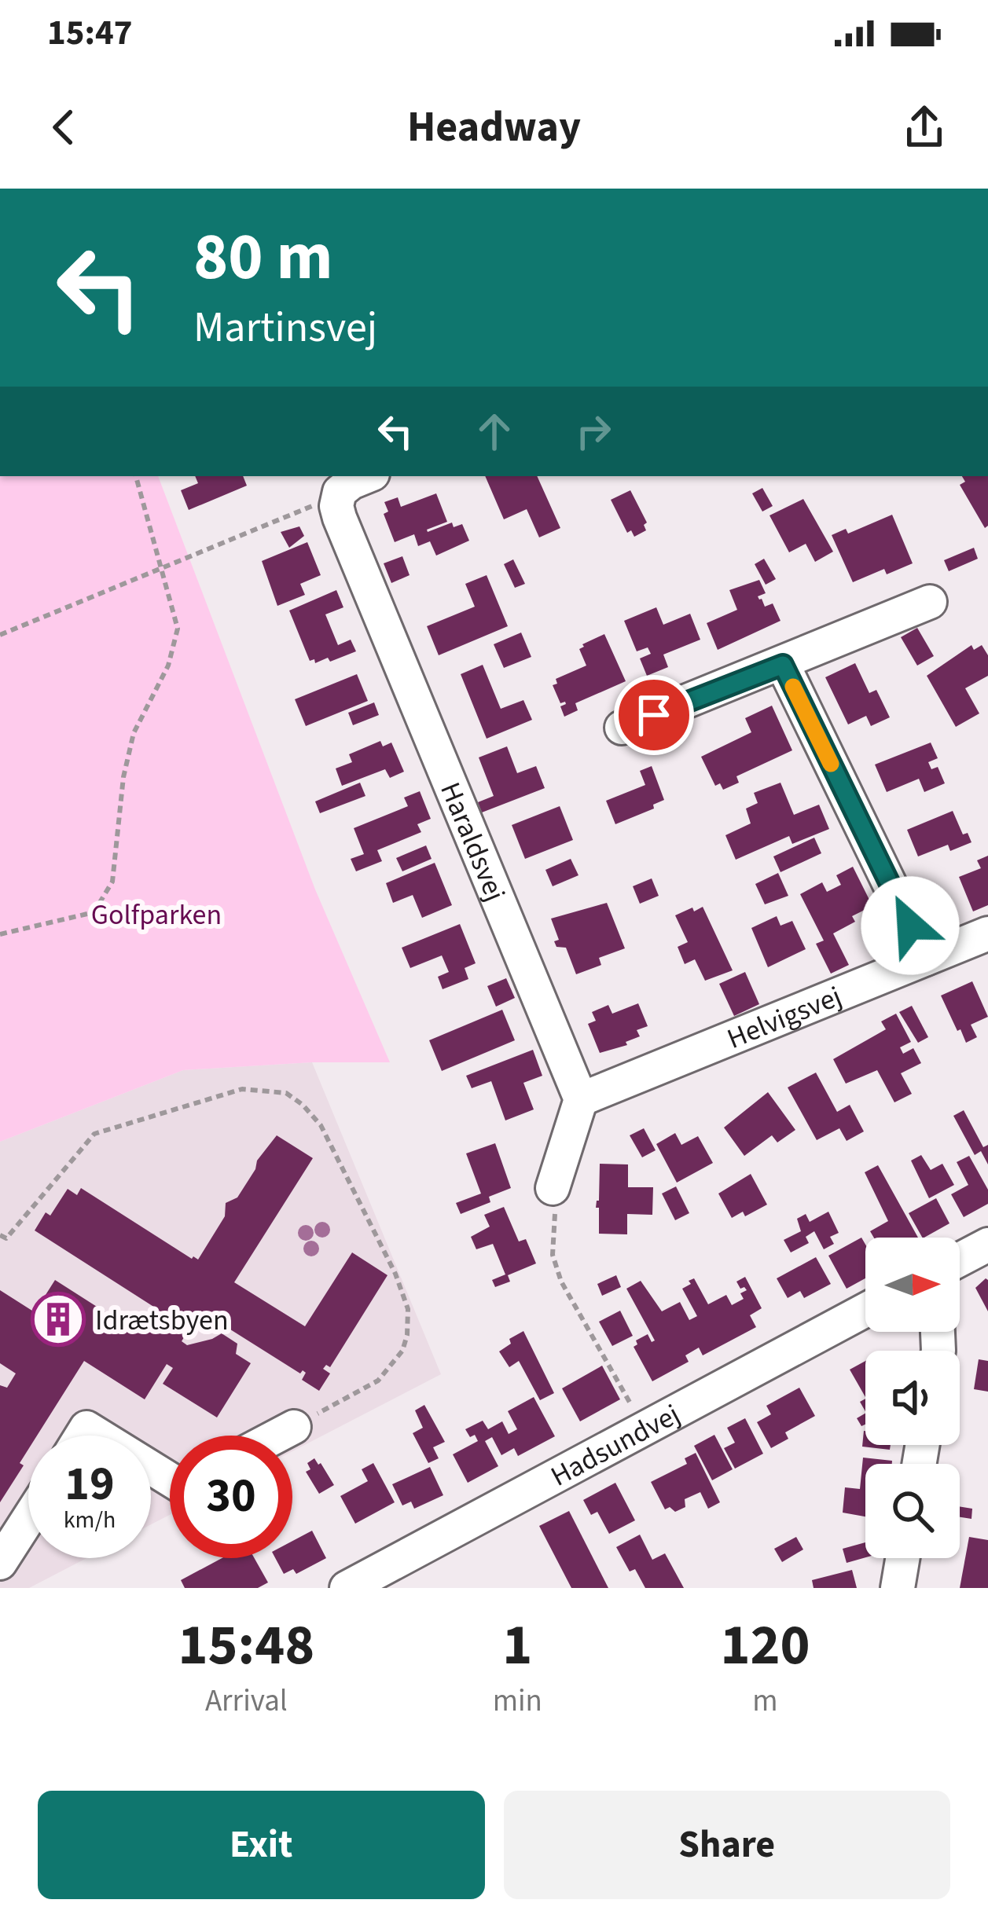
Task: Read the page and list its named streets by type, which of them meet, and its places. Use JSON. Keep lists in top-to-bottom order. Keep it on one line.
{"streets":{"street":["Haraldsvej","Helvigsvej","Hadsundvej"]},"crossings":[["Haraldsvej","Helvigsvej"]],"parks":["Golfparken"],"places":{"building":["Idrætsbyen"]},"north":"right","page":{"status":"15:47","header":"Headway","turn":["80 m","Martinsvej"],"speed":"19 km/h","limit":"30","eta":["15:48","Arrival","1","min","120","m"],"buttons":["Exit","Share"]}}
